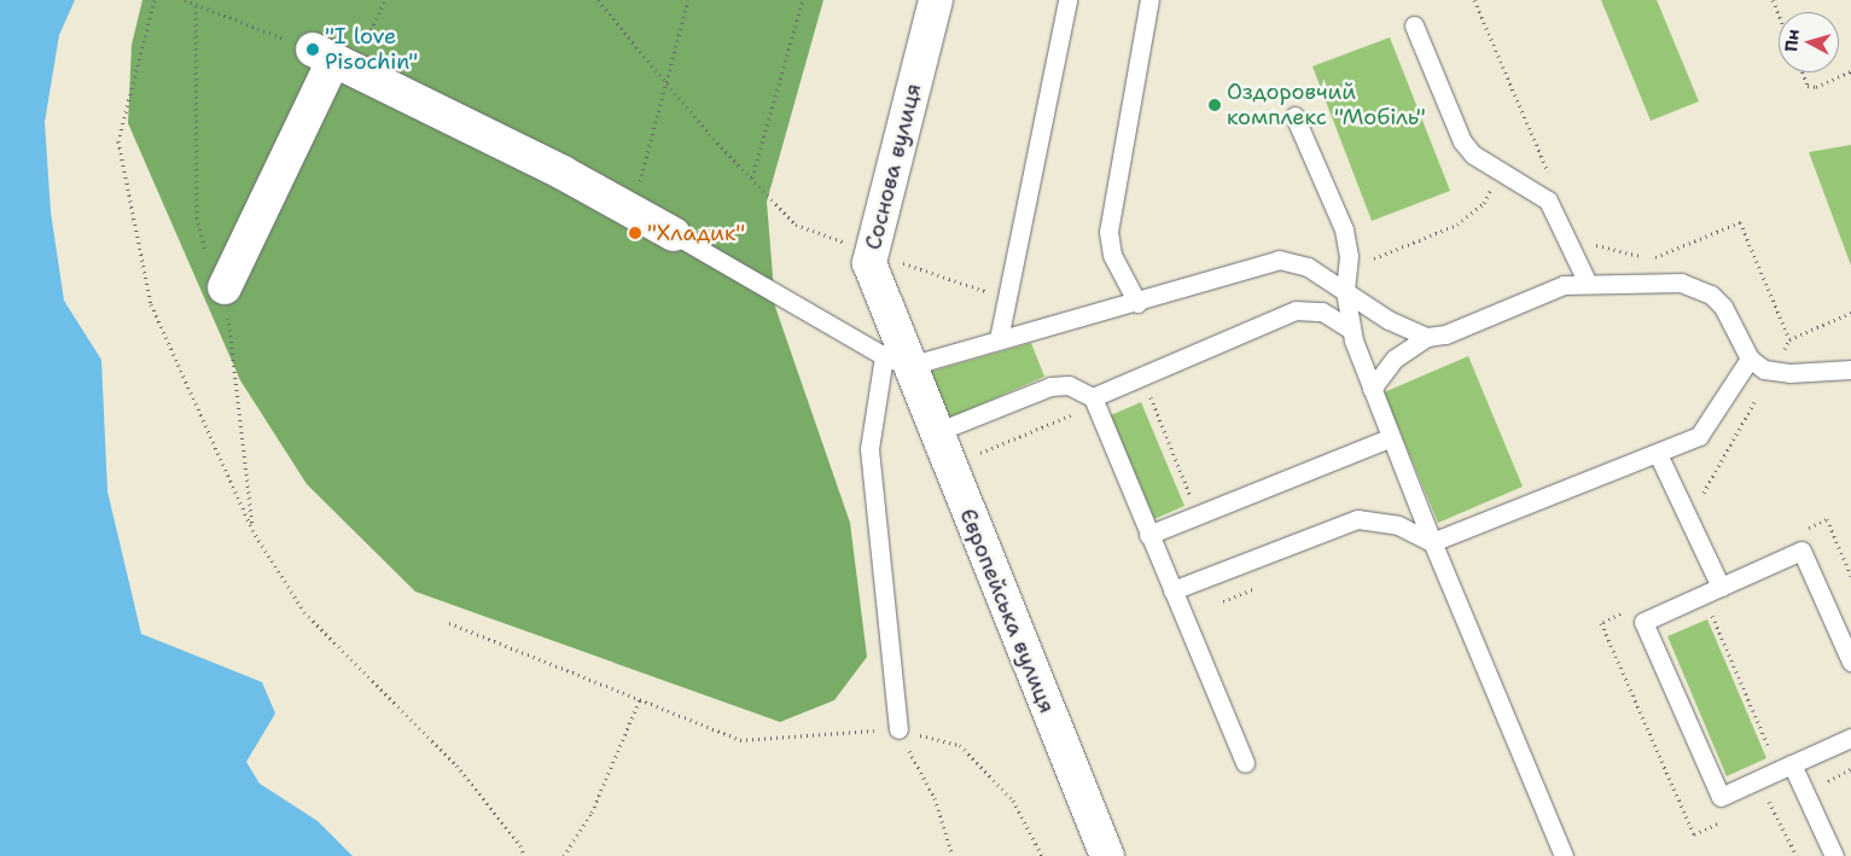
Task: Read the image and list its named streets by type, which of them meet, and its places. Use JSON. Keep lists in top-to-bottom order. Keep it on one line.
{"streets":{"street":["Соснова вулиця","Європейська вулиця"]},"crossings":[["Соснова вулиця","Європейська вулиця"]],"places":["\"I love Pisochin\"","Оздоровчий комплекс \"Мобіль\"","\"Хладик\""],"north":"left"}
